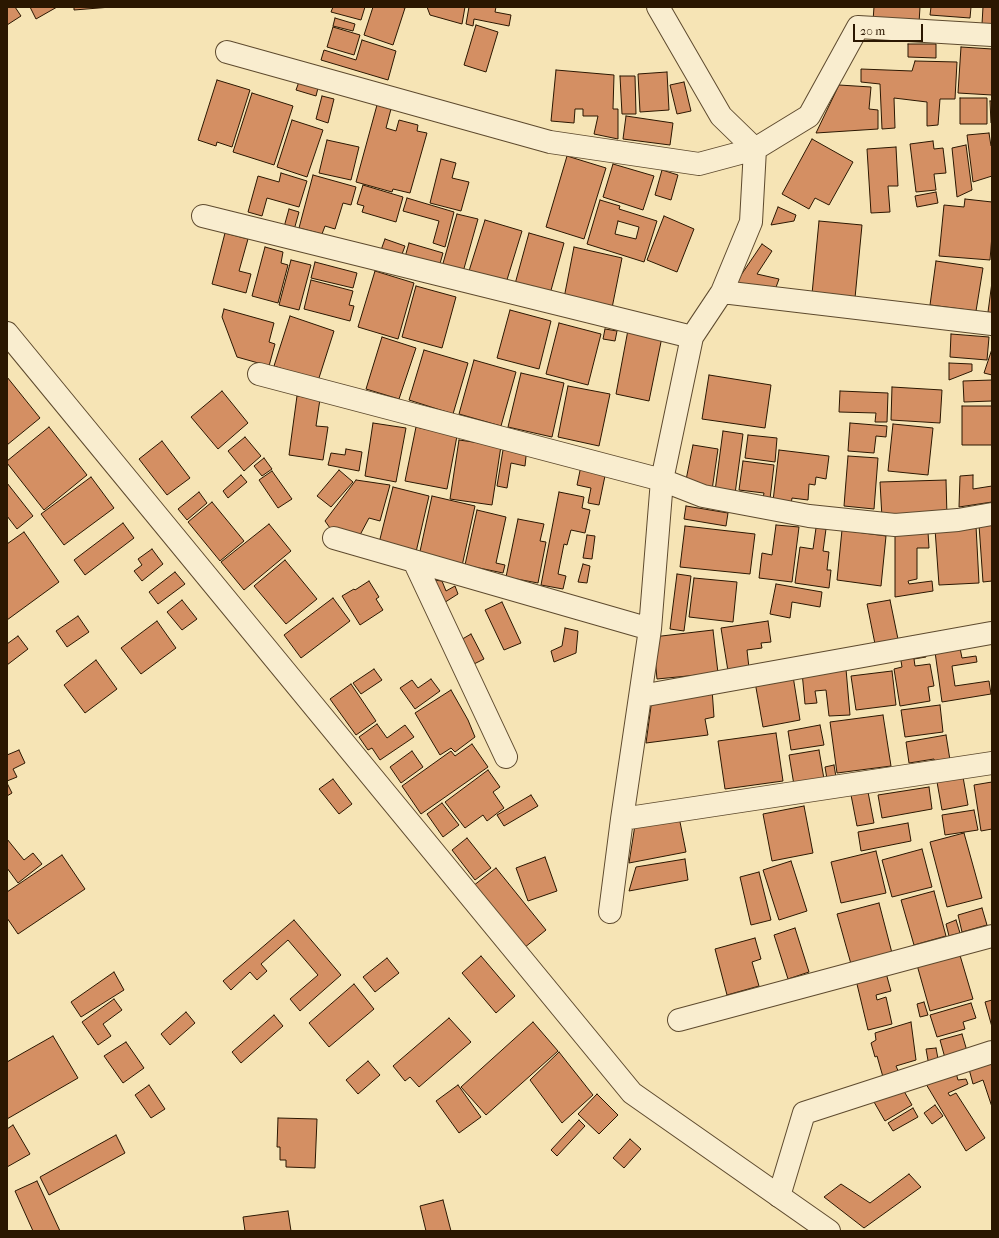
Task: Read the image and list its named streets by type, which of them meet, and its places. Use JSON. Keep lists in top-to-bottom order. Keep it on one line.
{"scale_bar":"20 m"}
